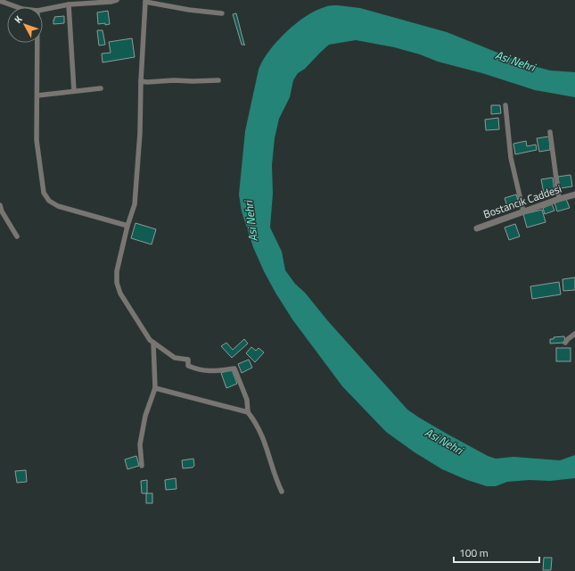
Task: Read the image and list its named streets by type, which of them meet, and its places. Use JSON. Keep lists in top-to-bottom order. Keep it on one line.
{"streets":{"street":["Bostancık Caddesi"]},"water":["Asi Nehri"],"scale_bar":"100 m","north":"top left"}
